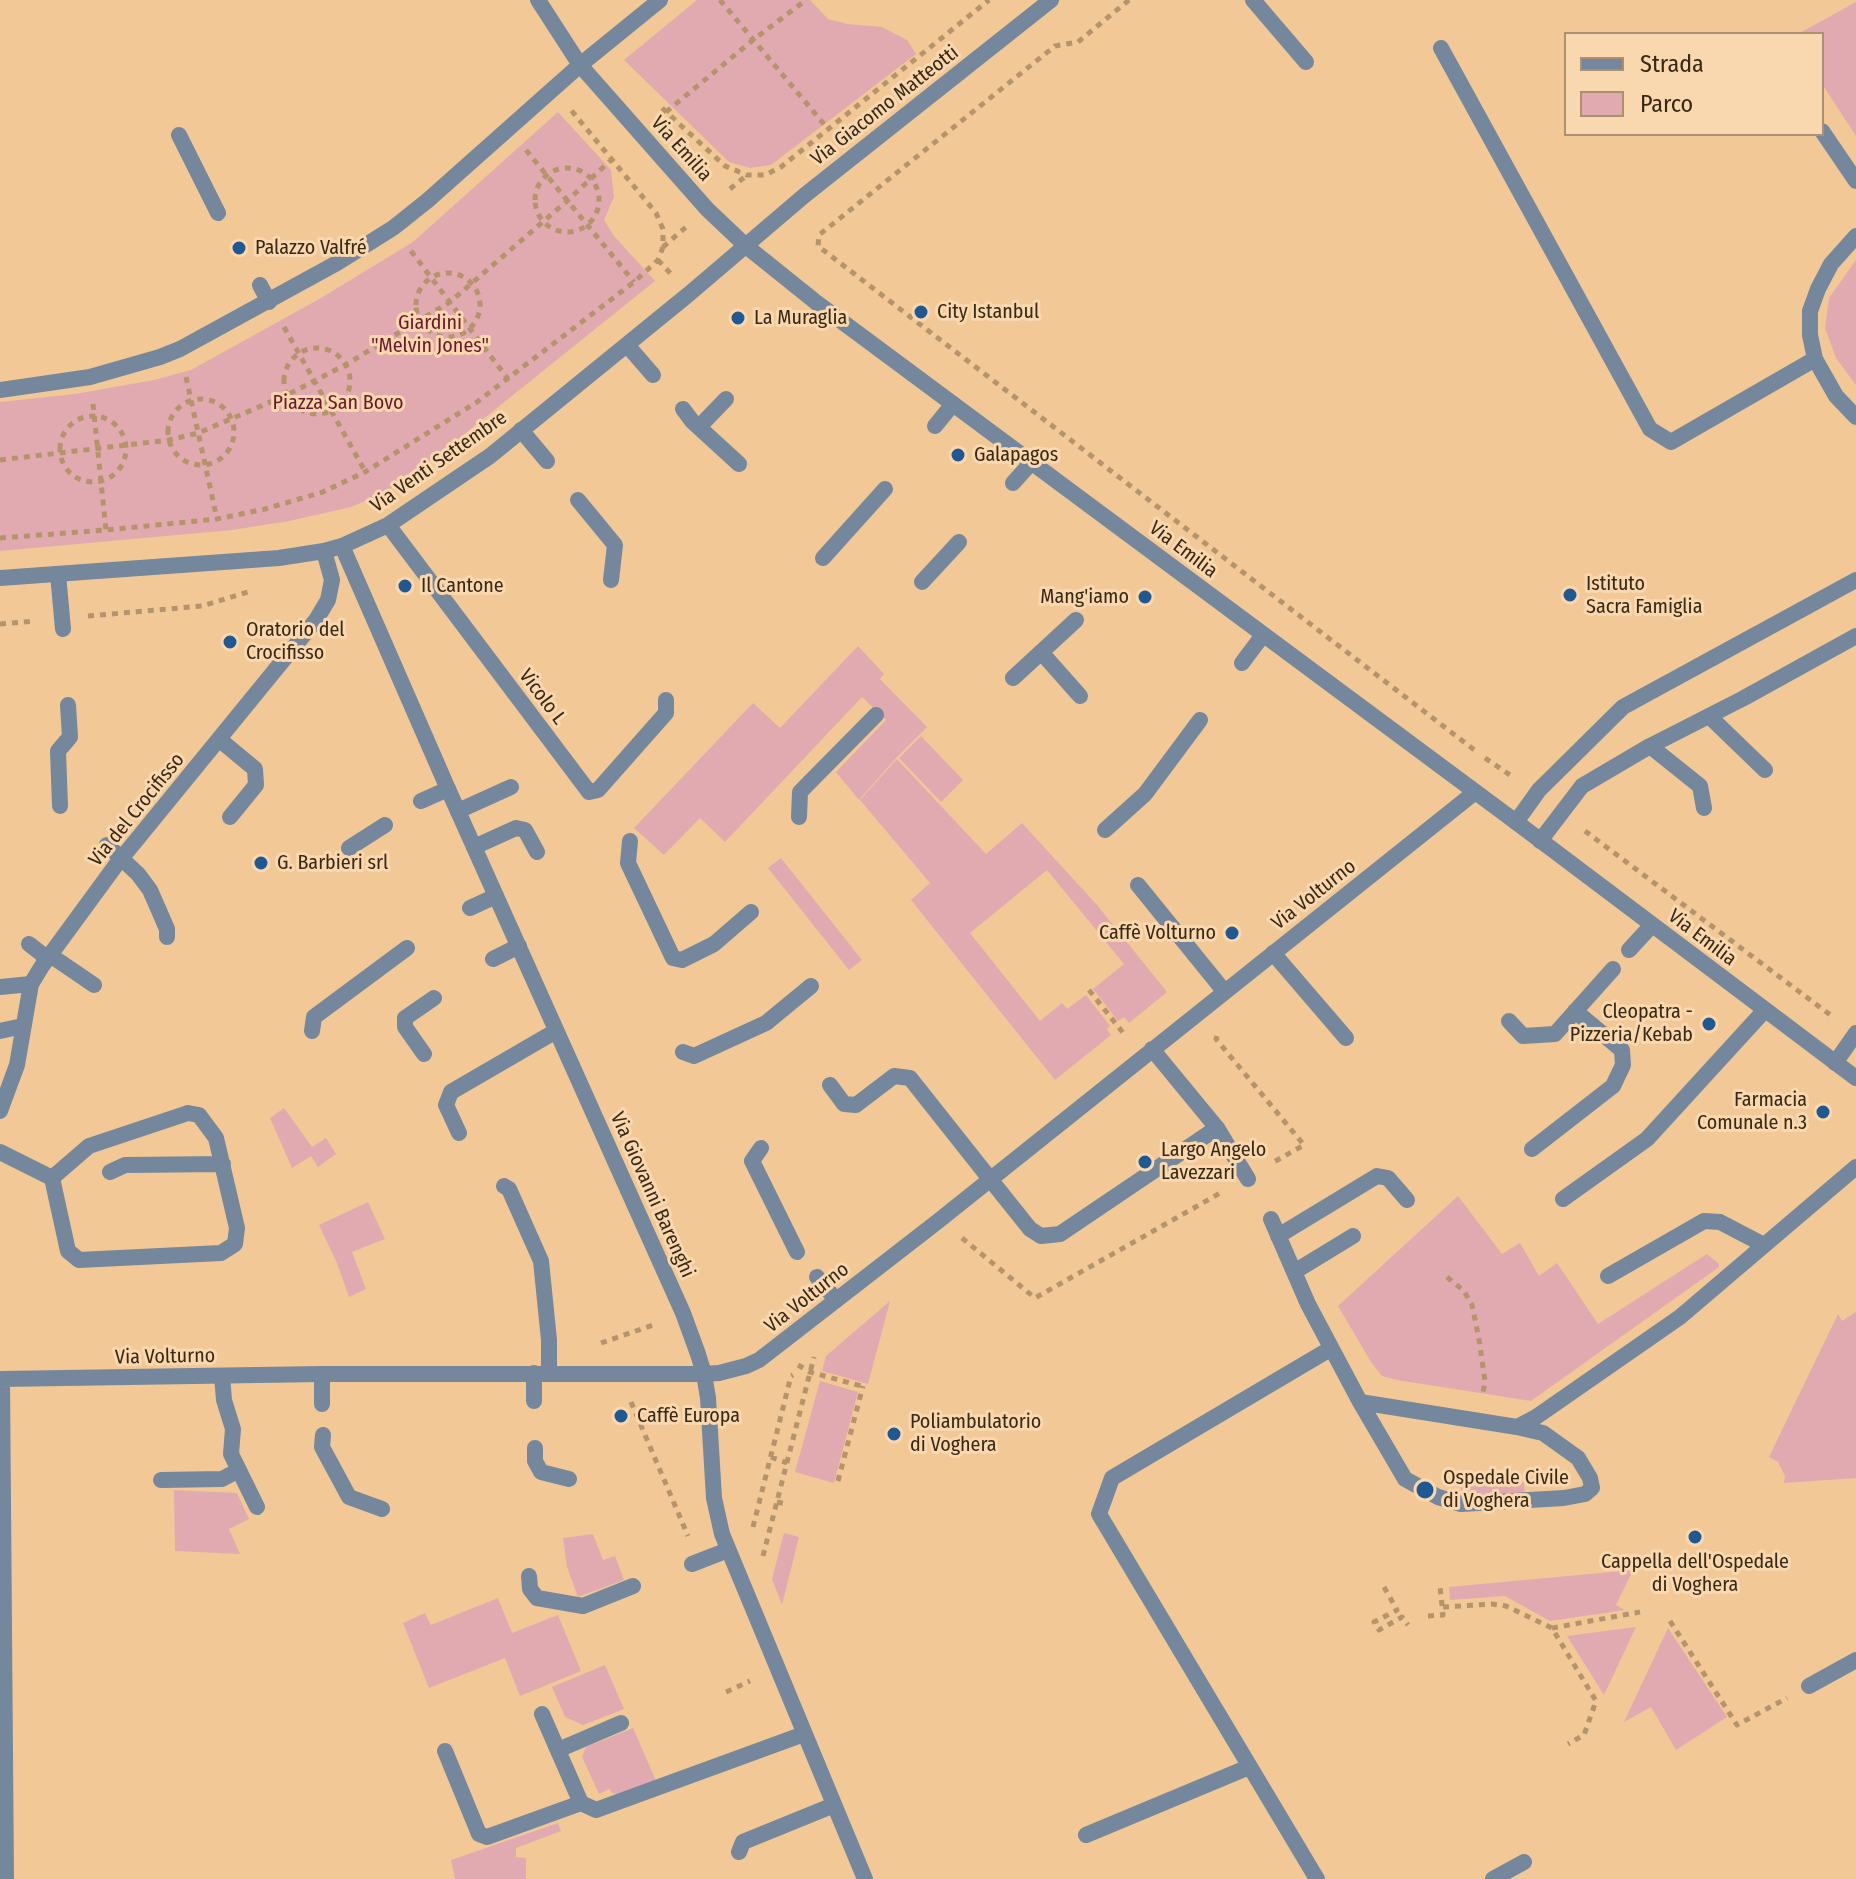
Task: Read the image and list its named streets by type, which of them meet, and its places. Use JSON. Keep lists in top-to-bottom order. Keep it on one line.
{"streets":{"street":["Via Giacomo Matteotti","Via Emilia","Via Venti Settembre","Vicolo L","Via del Crocifisso","Via Volturno","Via Giovanni Barenghi"]},"crossings":[["Via Giacomo Matteotti","Via Emilia"],["Via Giacomo Matteotti","Via Venti Settembre"],["Via Emilia","Via Venti Settembre"],["Via Emilia","Via Volturno"],["Via Venti Settembre","Vicolo L"],["Via Venti Settembre","Via del Crocifisso"],["Via Venti Settembre","Via Giovanni Barenghi"],["Via Volturno","Via Giovanni Barenghi"]],"parks":["Giardini \"Melvin Jones\"","Piazza San Bovo"],"places":["Palazzo Valfré","City Istanbul","La Muraglia","Galapagos","Il Cantone","Istituto Sacra Famiglia","Mang'iamo","Oratorio del Crocifisso","G. Barbieri srl","Caffè Volturno","Cleopatra - Pizzeria/Kebab","Farmacia Comunale n.3","Largo Angelo Lavezzari","Caffè Europa","Poliambulatorio di Voghera","Ospedale Civile di Voghera","Cappella dell'Ospedale di Voghera"],"legend":["Strada","Parco"]}
